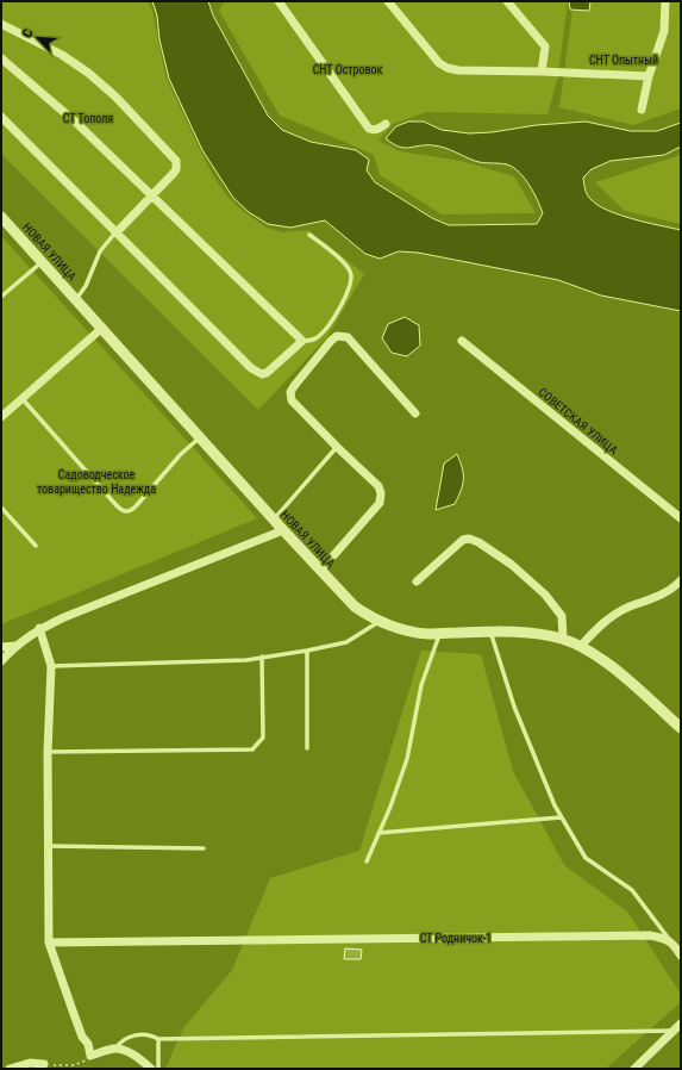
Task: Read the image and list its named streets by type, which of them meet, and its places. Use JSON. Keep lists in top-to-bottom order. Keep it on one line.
{"streets":{"street":["НОВАЯ УЛИЦА","СОВЕТСКАЯ УЛИЦА"]},"parks":["СНТ Опытный","СНТ Островок","СТ Тополя","Садоводческое товарищество Надежда","СТ Родничок-1"],"north":"top left"}
